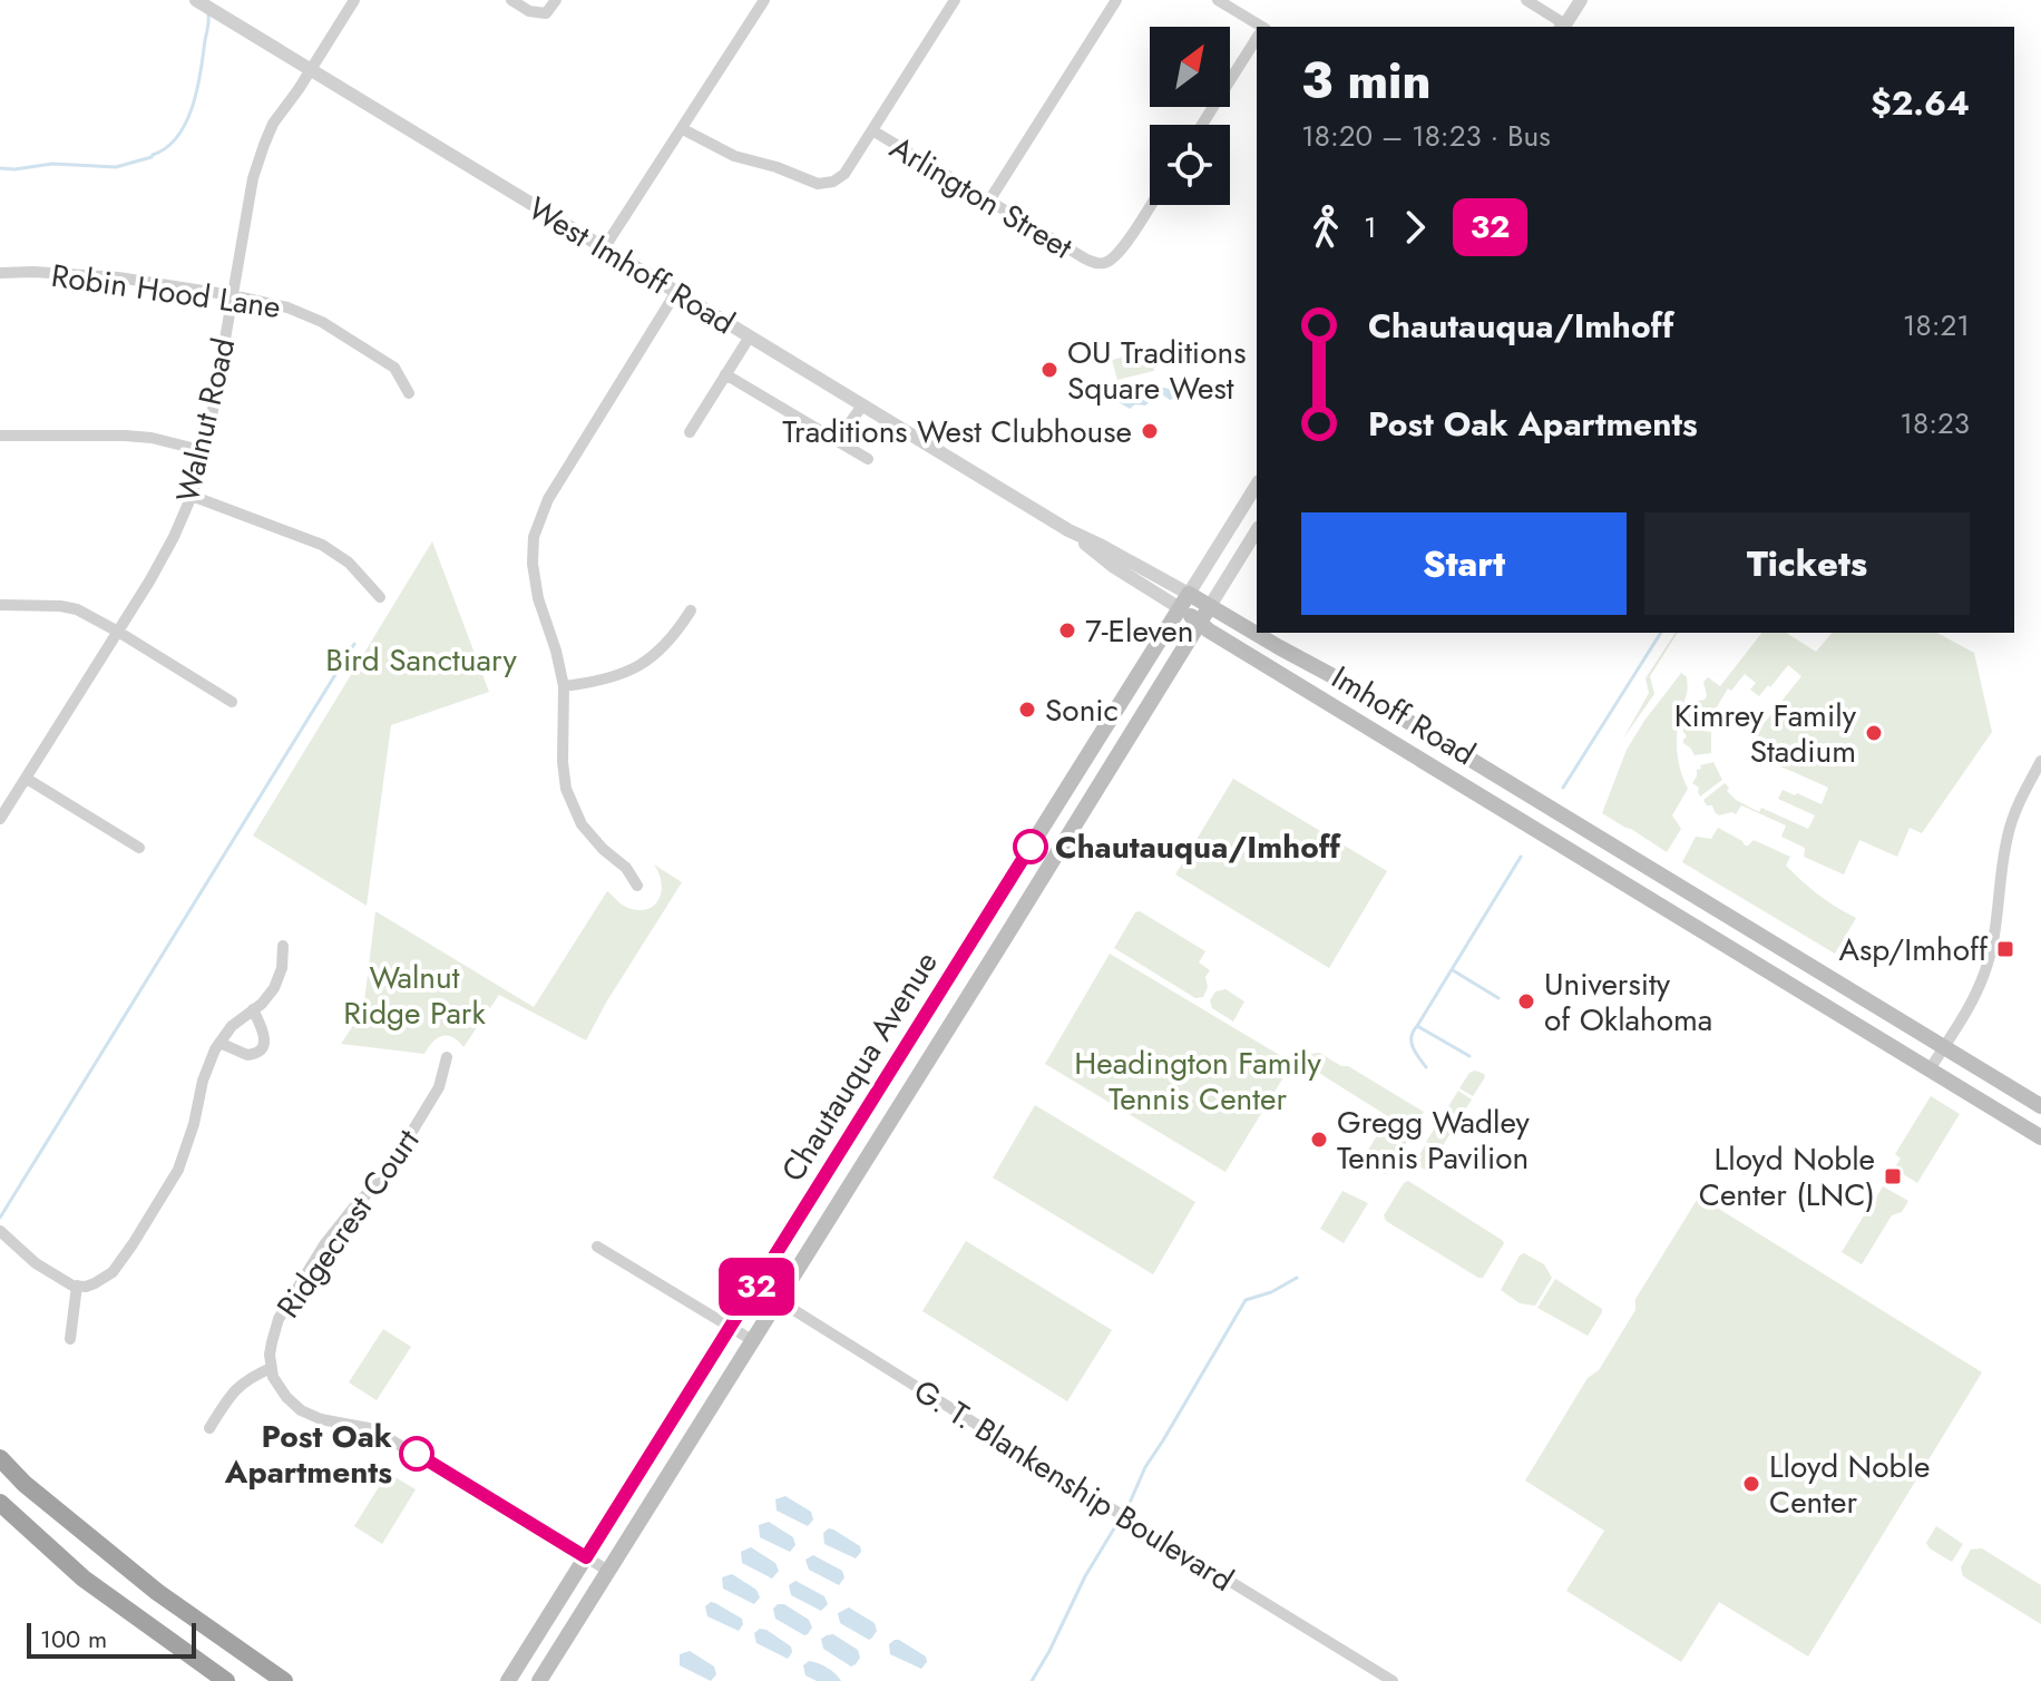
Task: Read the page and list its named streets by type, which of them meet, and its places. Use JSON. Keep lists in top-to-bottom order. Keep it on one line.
{"streets":{"main road":["Imhoff Road","Chautauqua Avenue"],"street":["Arlington Street","West Imhoff Road","Robin Hood Lane","Walnut Road","Ridgecrest Court","G. T. Blankenship Boulevard"]},"crossings":[["West Imhoff Road","Walnut Road"],["West Imhoff Road","Imhoff Road"],["Robin Hood Lane","Walnut Road"],["Imhoff Road","Chautauqua Avenue"],["Chautauqua Avenue","G. T. Blankenship Boulevard"]],"parks":["Bird Sanctuary","Walnut Ridge Park","Headington Family Tennis Center"],"places":{"other":["OU Traditions Square West","Traditions West Clubhouse","7-Eleven","Sonic","Kimrey Family Stadium","Chautauqua/Imhoff","University of Oklahoma","Gregg Wadley Tennis Pavilion","Post Oak Apartments","Lloyd Noble Center"],"transit":["Asp/Imhoff","Lloyd Noble Center (LNC)"]},"lines":["bus line 32"],"scale_bar":"100 m","north":"top right","page":{"on_map":"32","heading":["3 min","18:20 – 18:23 · Bus","$2.64"],"legs":["1","32"],"list":[{"name":"Chautauqua/Imhoff","value":"18:21"},{"name":"Post Oak Apartments","value":"18:23"}],"buttons":["Start","Tickets"],"scale":"100 m"}}
